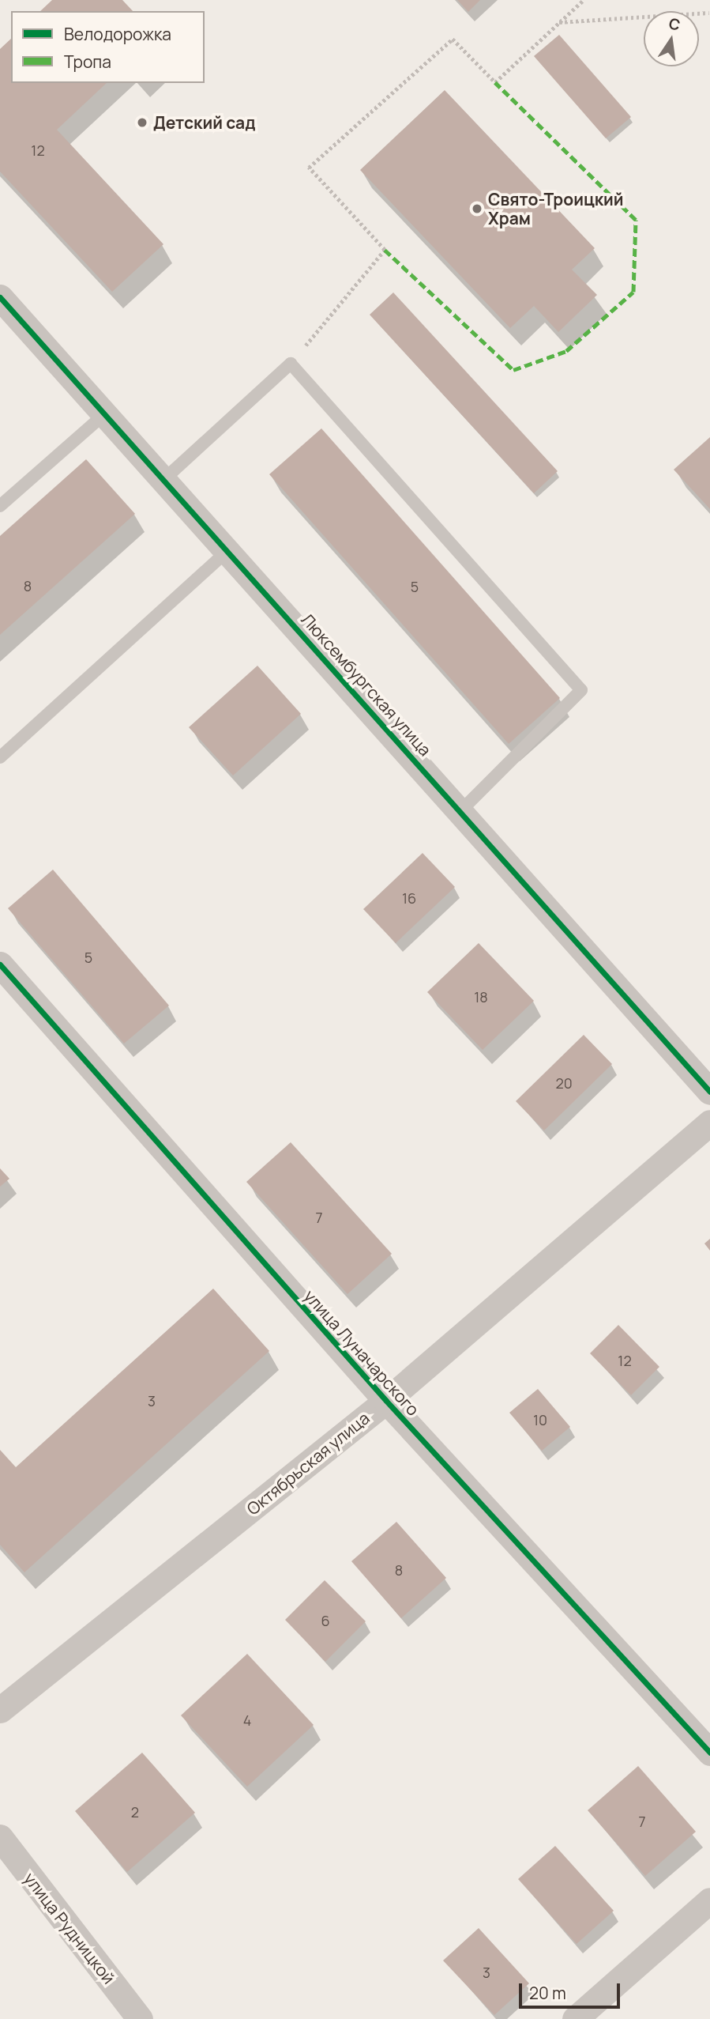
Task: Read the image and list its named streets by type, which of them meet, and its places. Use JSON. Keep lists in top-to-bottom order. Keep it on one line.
{"streets":{"street":["Люксембургская улица","улица Луначарского","Октябрьская улица","улица Рудницкой"]},"crossings":[["улица Луначарского","Октябрьская улица"]],"places":["Детский сад","Свято-Троицкий Храм"],"house_numbers":["12","8","5","16","5","18","20","7","12","3","10","8","6","4","2","7","3"],"legend":["Велодорожка","Тропа"],"scale_bar":"20 m","north":"top"}
